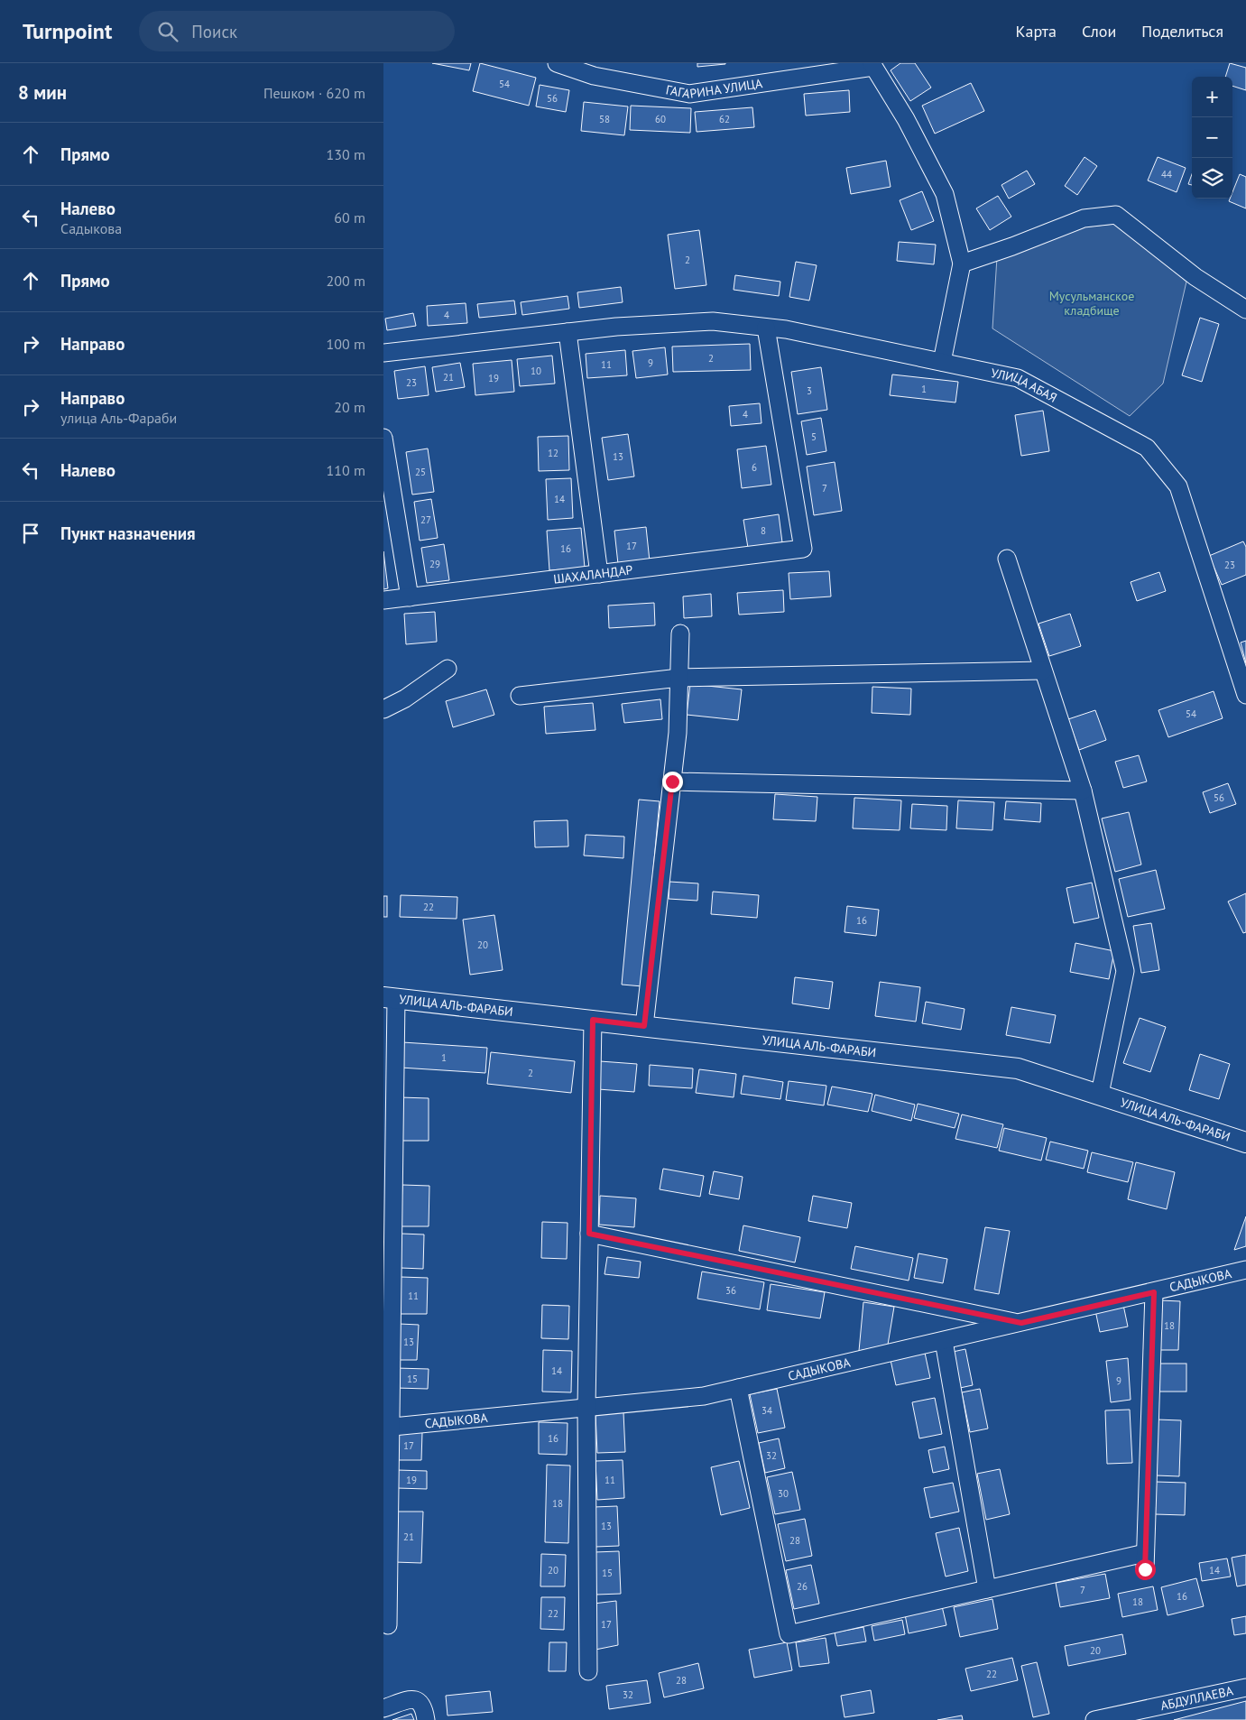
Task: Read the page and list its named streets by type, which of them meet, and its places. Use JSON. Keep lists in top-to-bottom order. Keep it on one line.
{"streets":{"main road":["УЛИЦА АЛЬ-ФАРАБИ"],"street":["ГАГАРИНА УЛИЦА","УЛИЦА АБАЯ","ШАХАЛАНДАР","САДЫКОВА","АБДУЛЛАЕВА"]},"crossings":[["УЛИЦА АБАЯ","ШАХАЛАНДАР"]],"parks":["Мусульманское кладбище"],"house_numbers":["54","56","58","60","62","44","2","4","2","9","11","10","21","19","23","1","3","4","5","12","13","6","25","7","14","27","8","17","16","29","23","54","56","22","16","20","1","2","36","11","18","13","14","15","9","34","16","17","32","19","11","30","18","13","21","28","20","14","15","26","7","16","18","22","17","20","22","28","32"],"page":{"header":"Turnpoint","search":"Поиск","nav":["Карта","Слои","Поделиться"],"heading":["8 мин","Пешком · 620 m"],"map_buttons":["+","−"],"list":[["Прямо","130 m"],["Налево","Садыкова","60 m"],["Прямо","200 m"],["Направо","100 m"],["Направо","улица Аль-Фараби","20 m"],["Налево","110 m"],"Пункт назначения"]}}
